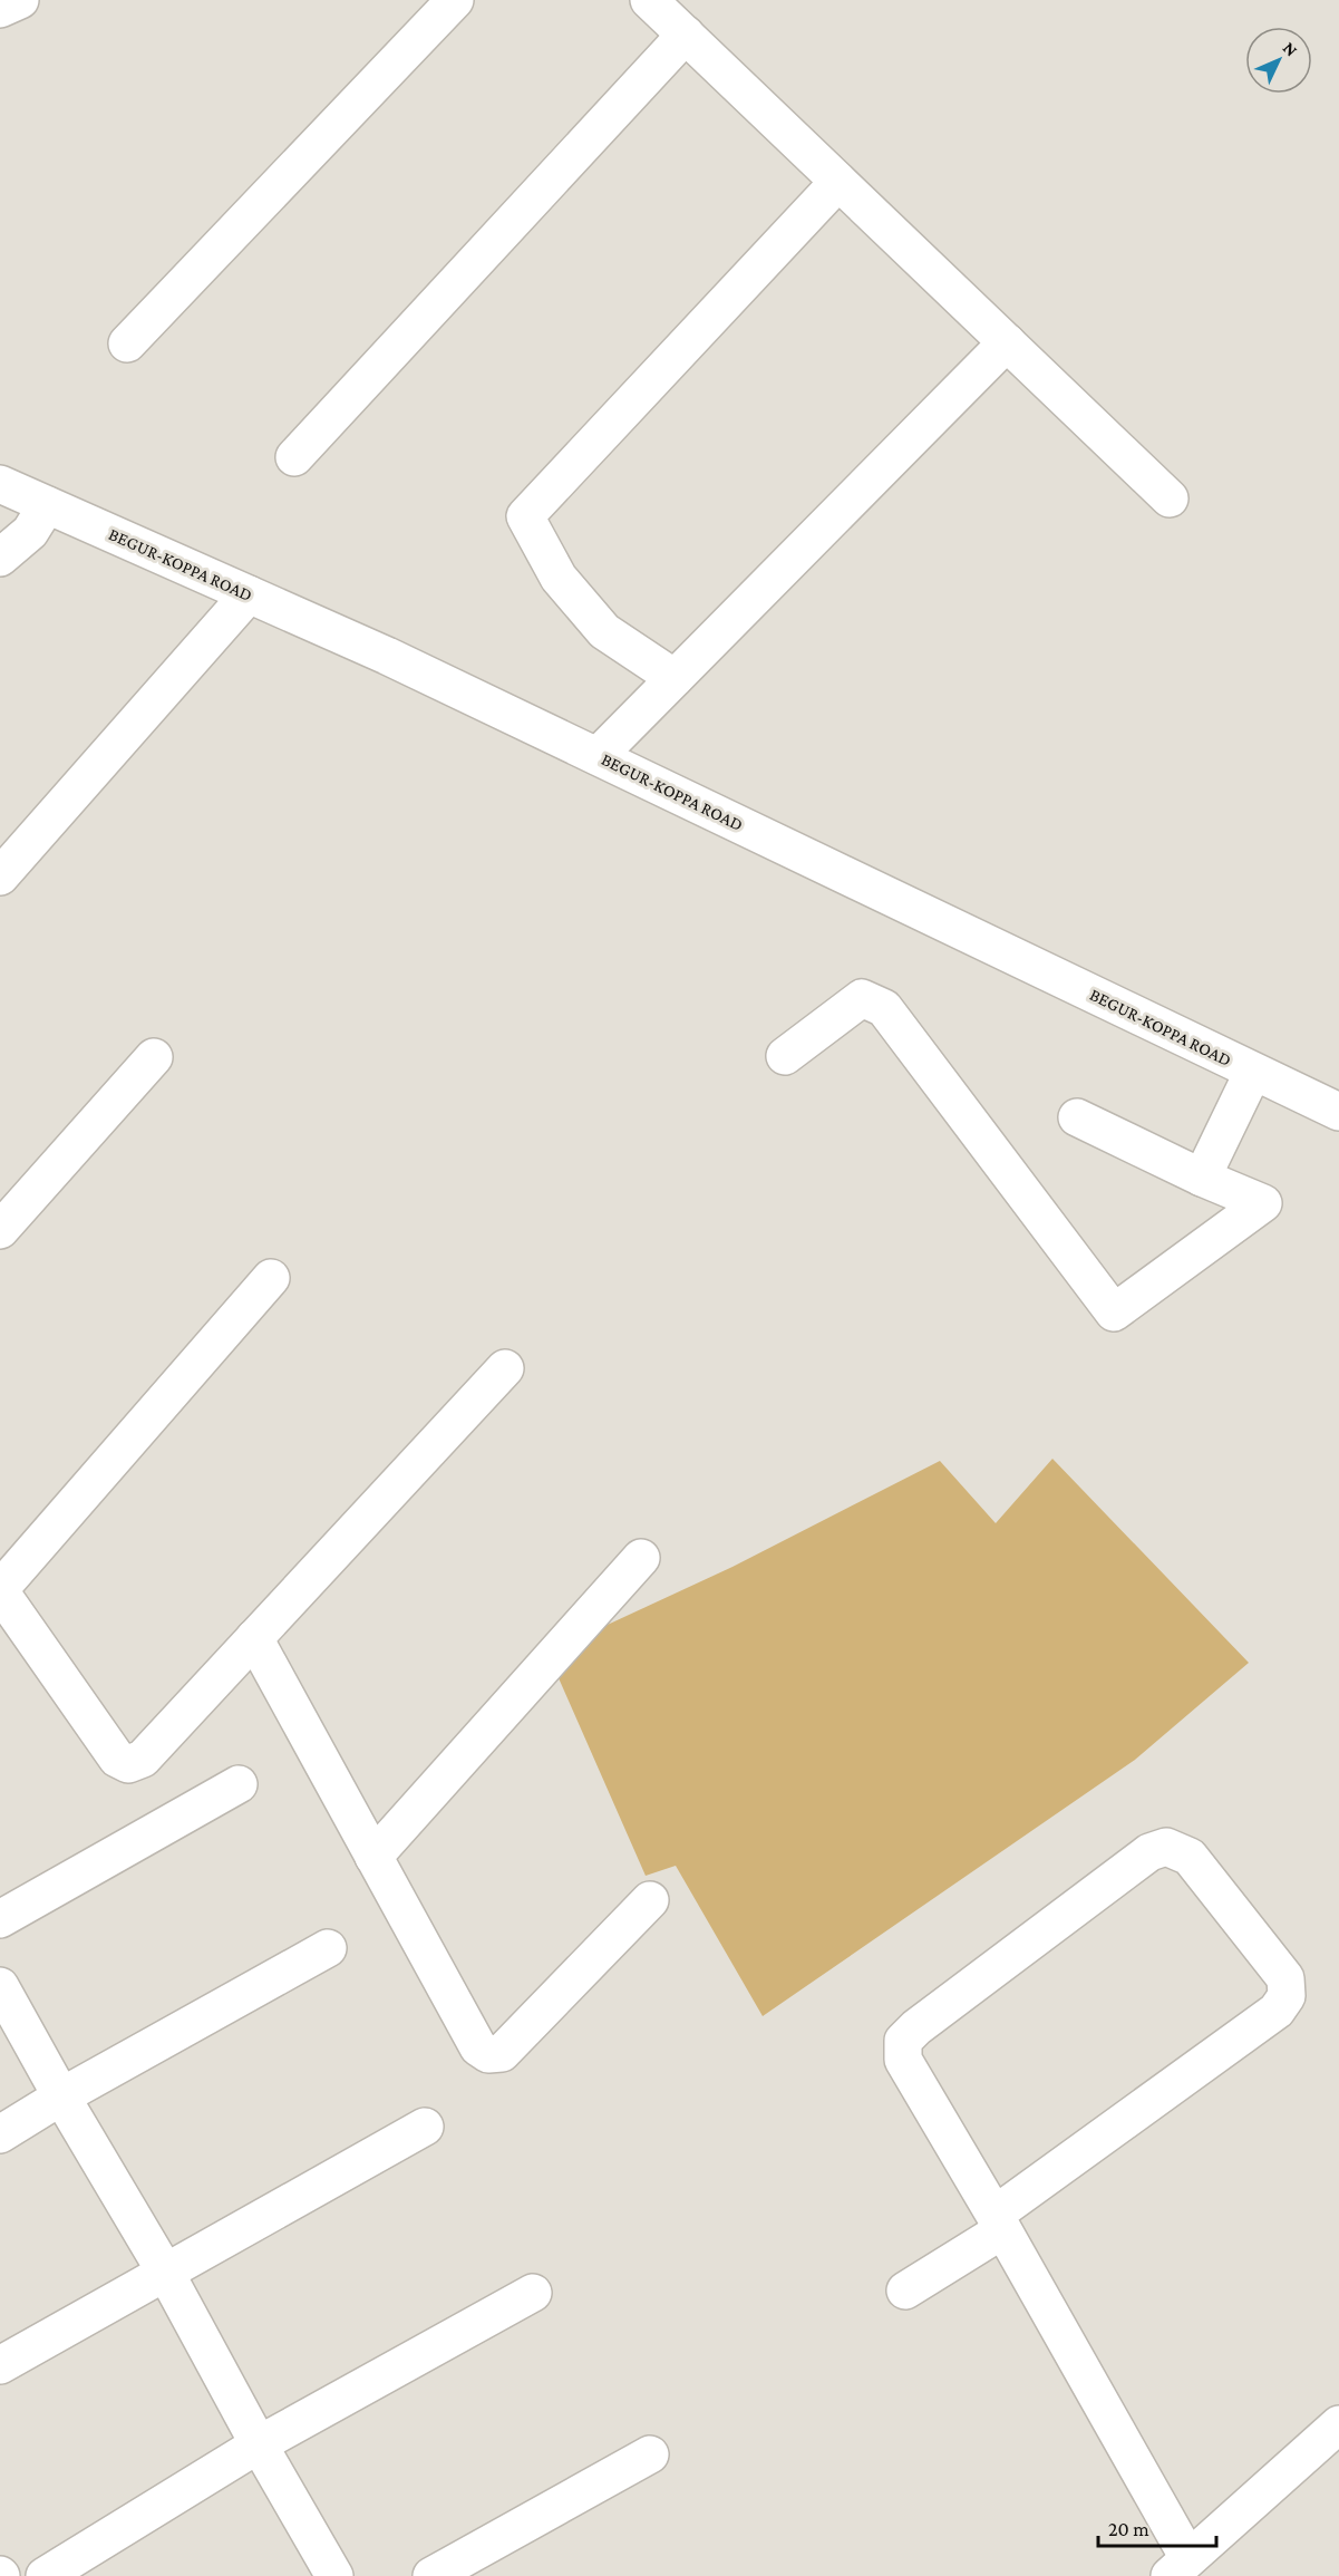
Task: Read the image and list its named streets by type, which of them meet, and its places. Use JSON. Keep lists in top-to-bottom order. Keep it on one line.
{"streets":{"street":["BEGUR-KOPPA ROAD"]},"scale_bar":"20 m","north":"top right"}
